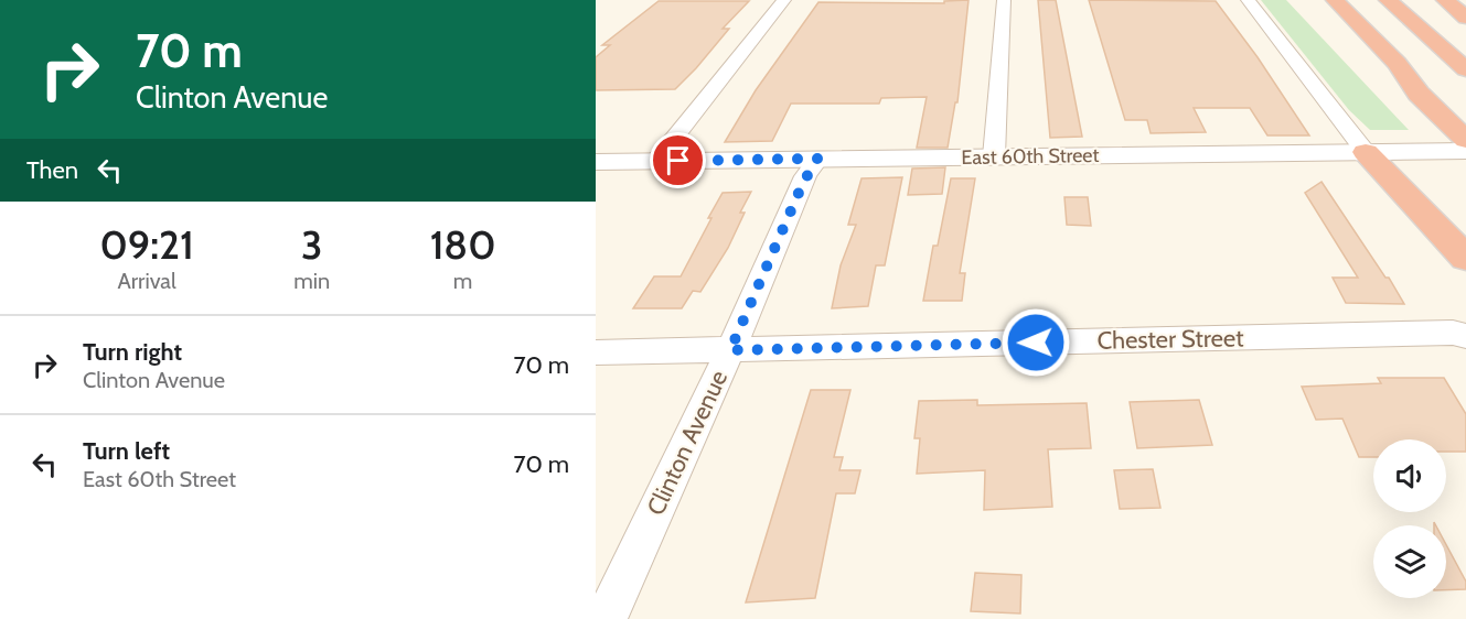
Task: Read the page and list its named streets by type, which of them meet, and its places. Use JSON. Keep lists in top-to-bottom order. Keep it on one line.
{"streets":{"street":["East 60th Street","Chester Street","Clinton Avenue"]},"crossings":[["East 60th Street","Clinton Avenue"],["Chester Street","Clinton Avenue"]],"page":{"turn":["70 m","Clinton Avenue"],"then":"Then","eta":["09:21","Arrival","3","min","180","m"],"list":[{"name":"Turn right","note":"Clinton Avenue","value":"70 m"},{"name":"Turn left","note":"East 60th Street","value":"70 m"}]}}
